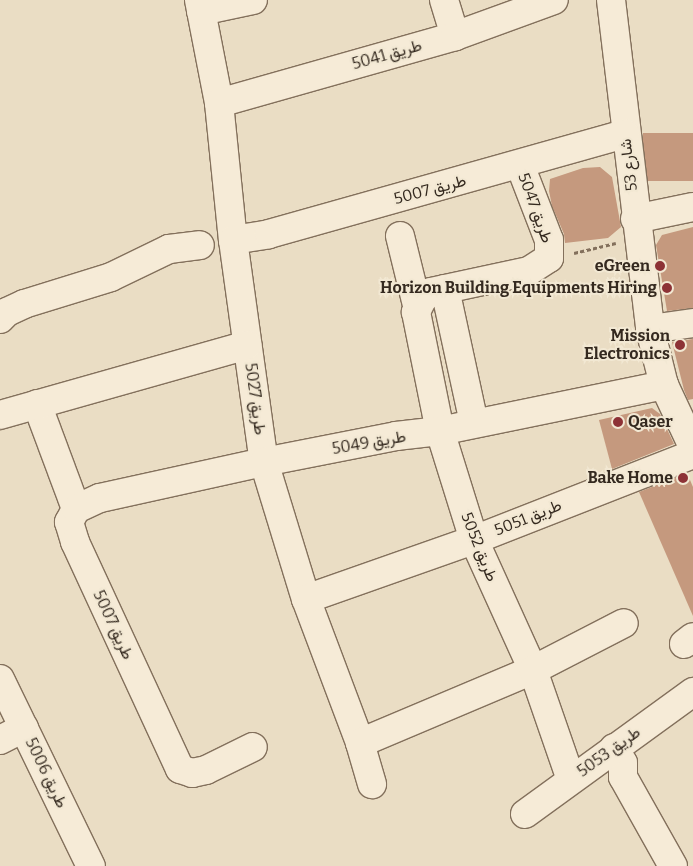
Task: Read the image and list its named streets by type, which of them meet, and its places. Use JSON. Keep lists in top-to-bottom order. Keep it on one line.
{"streets":{"street":["طريق 5041","شارع 53","طريق 5007","طريق 5047","طريق 5027","طريق 5049","طريق 5051","طريق 5052","طريق 5053","طريق 5006"]},"crossings":[["طريق 5041","طريق 5027"],["شارع 53","طريق 5007"],["شارع 53","طريق 5049"],["طريق 5007","طريق 5047"],["طريق 5007","طريق 5027"],["طريق 5007","طريق 5049"],["طريق 5047","طريق 5052"],["طريق 5027","طريق 5049"],["طريق 5027","طريق 5051"],["طريق 5049","طريق 5052"],["طريق 5051","طريق 5052"],["طريق 5052","طريق 5053"]],"places":["eGreen","Horizon Building Equipments Hiring","Mission Electronics","Qaser","Bake Home"]}
